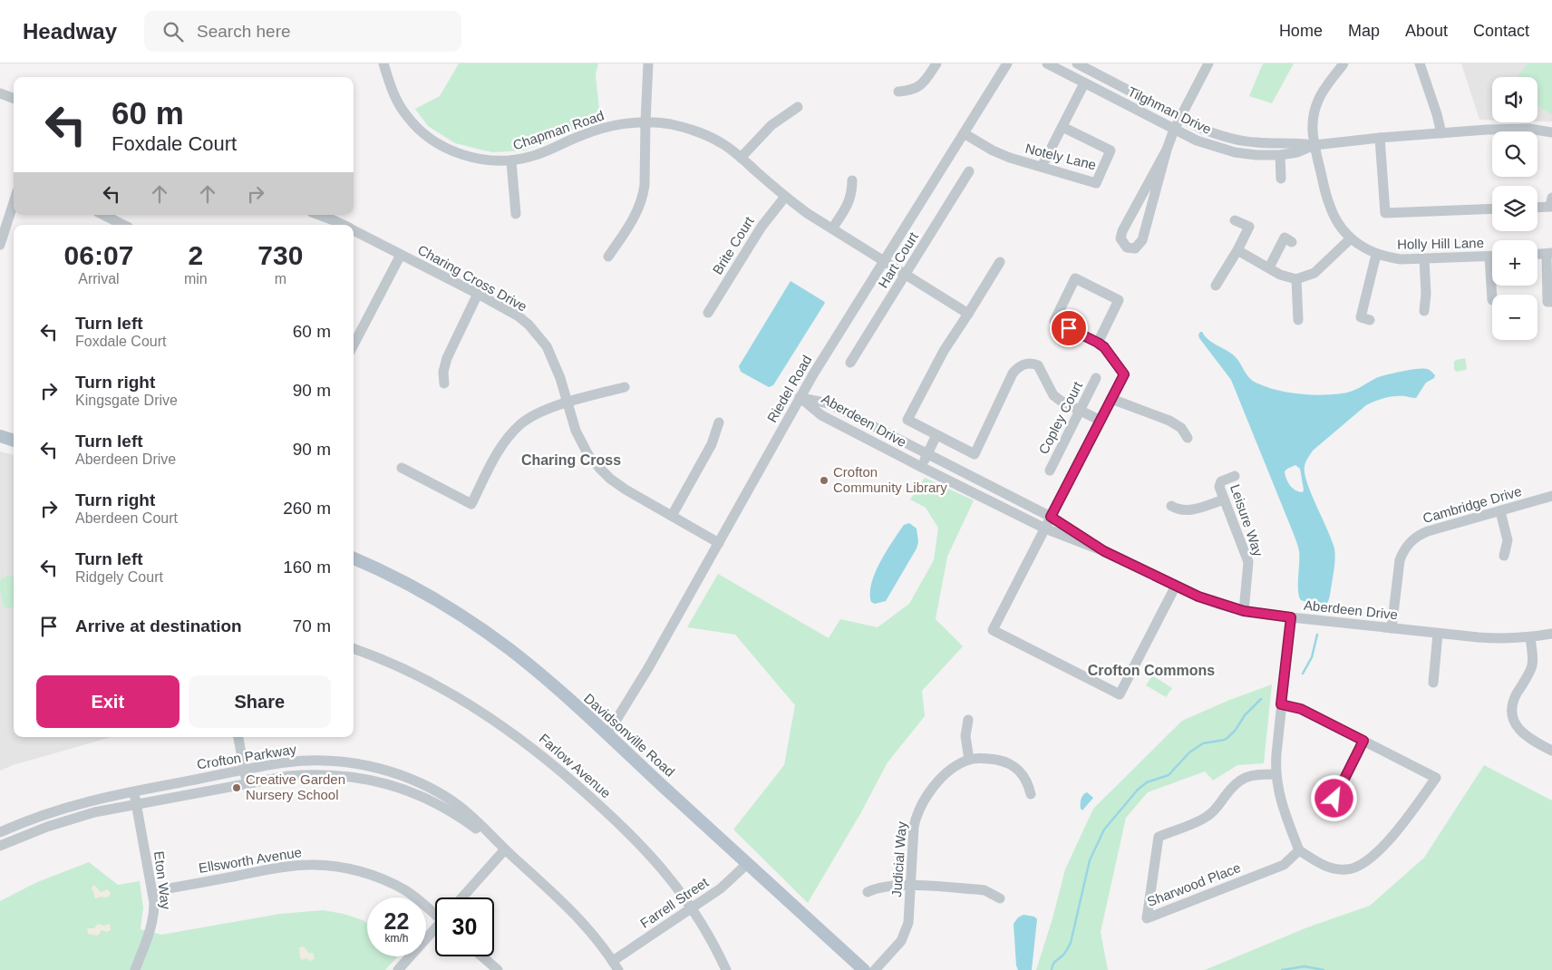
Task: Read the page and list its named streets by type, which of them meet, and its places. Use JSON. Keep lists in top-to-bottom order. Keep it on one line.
{"streets":{"main road":["Davidsonville Road"],"street":["Tilghman Drive","Chapman Road","Notely Lane","Holly Hill Lane","Brite Court","Hart Court","Charing Cross Drive","Riedel Road","Copley Court","Aberdeen Drive","Cambridge Drive","Leisure Way","Crofton Parkway","Farlow Avenue","Judicial Way","Ellsworth Avenue","Eton Way","Sharwood Place","Farrell Street"]},"crossings":[["Tilghman Drive","Holly Hill Lane"],["Chapman Road","Brite Court"],["Chapman Road","Hart Court"],["Chapman Road","Riedel Road"],["Notely Lane","Riedel Road"],["Charing Cross Drive","Riedel Road"],["Riedel Road","Aberdeen Drive"],["Riedel Road","Davidsonville Road"],["Aberdeen Drive","Cambridge Drive"],["Aberdeen Drive","Leisure Way"],["Davidsonville Road","Farrell Street"],["Crofton Parkway","Eton Way"],["Crofton Parkway","Farrell Street"],["Farlow Avenue","Farrell Street"],["Ellsworth Avenue","Eton Way"]],"districts":["Charing Cross","Crofton Commons"],"places":["Crofton Community Library","Creative Garden Nursery School"],"page":{"header":"Headway","search":"Search here","nav":["Home","Map","About","Contact"],"map_buttons":["+","−"],"turn":["60 m","Foxdale Court"],"eta":["06:07","Arrival","2","min","730","m"],"list":[{"name":"Turn left","note":"Foxdale Court","value":"60 m"},{"name":"Turn right","note":"Kingsgate Drive","value":"90 m"},{"name":"Turn left","note":"Aberdeen Drive","value":"90 m"},{"name":"Turn right","note":"Aberdeen Court","value":"260 m"},{"name":"Turn left","note":"Ridgely Court","value":"160 m"},{"name":"Arrive at destination","value":"70 m"}],"buttons":["Exit","Share"],"speed":"22 km/h","limit":"30"}}
